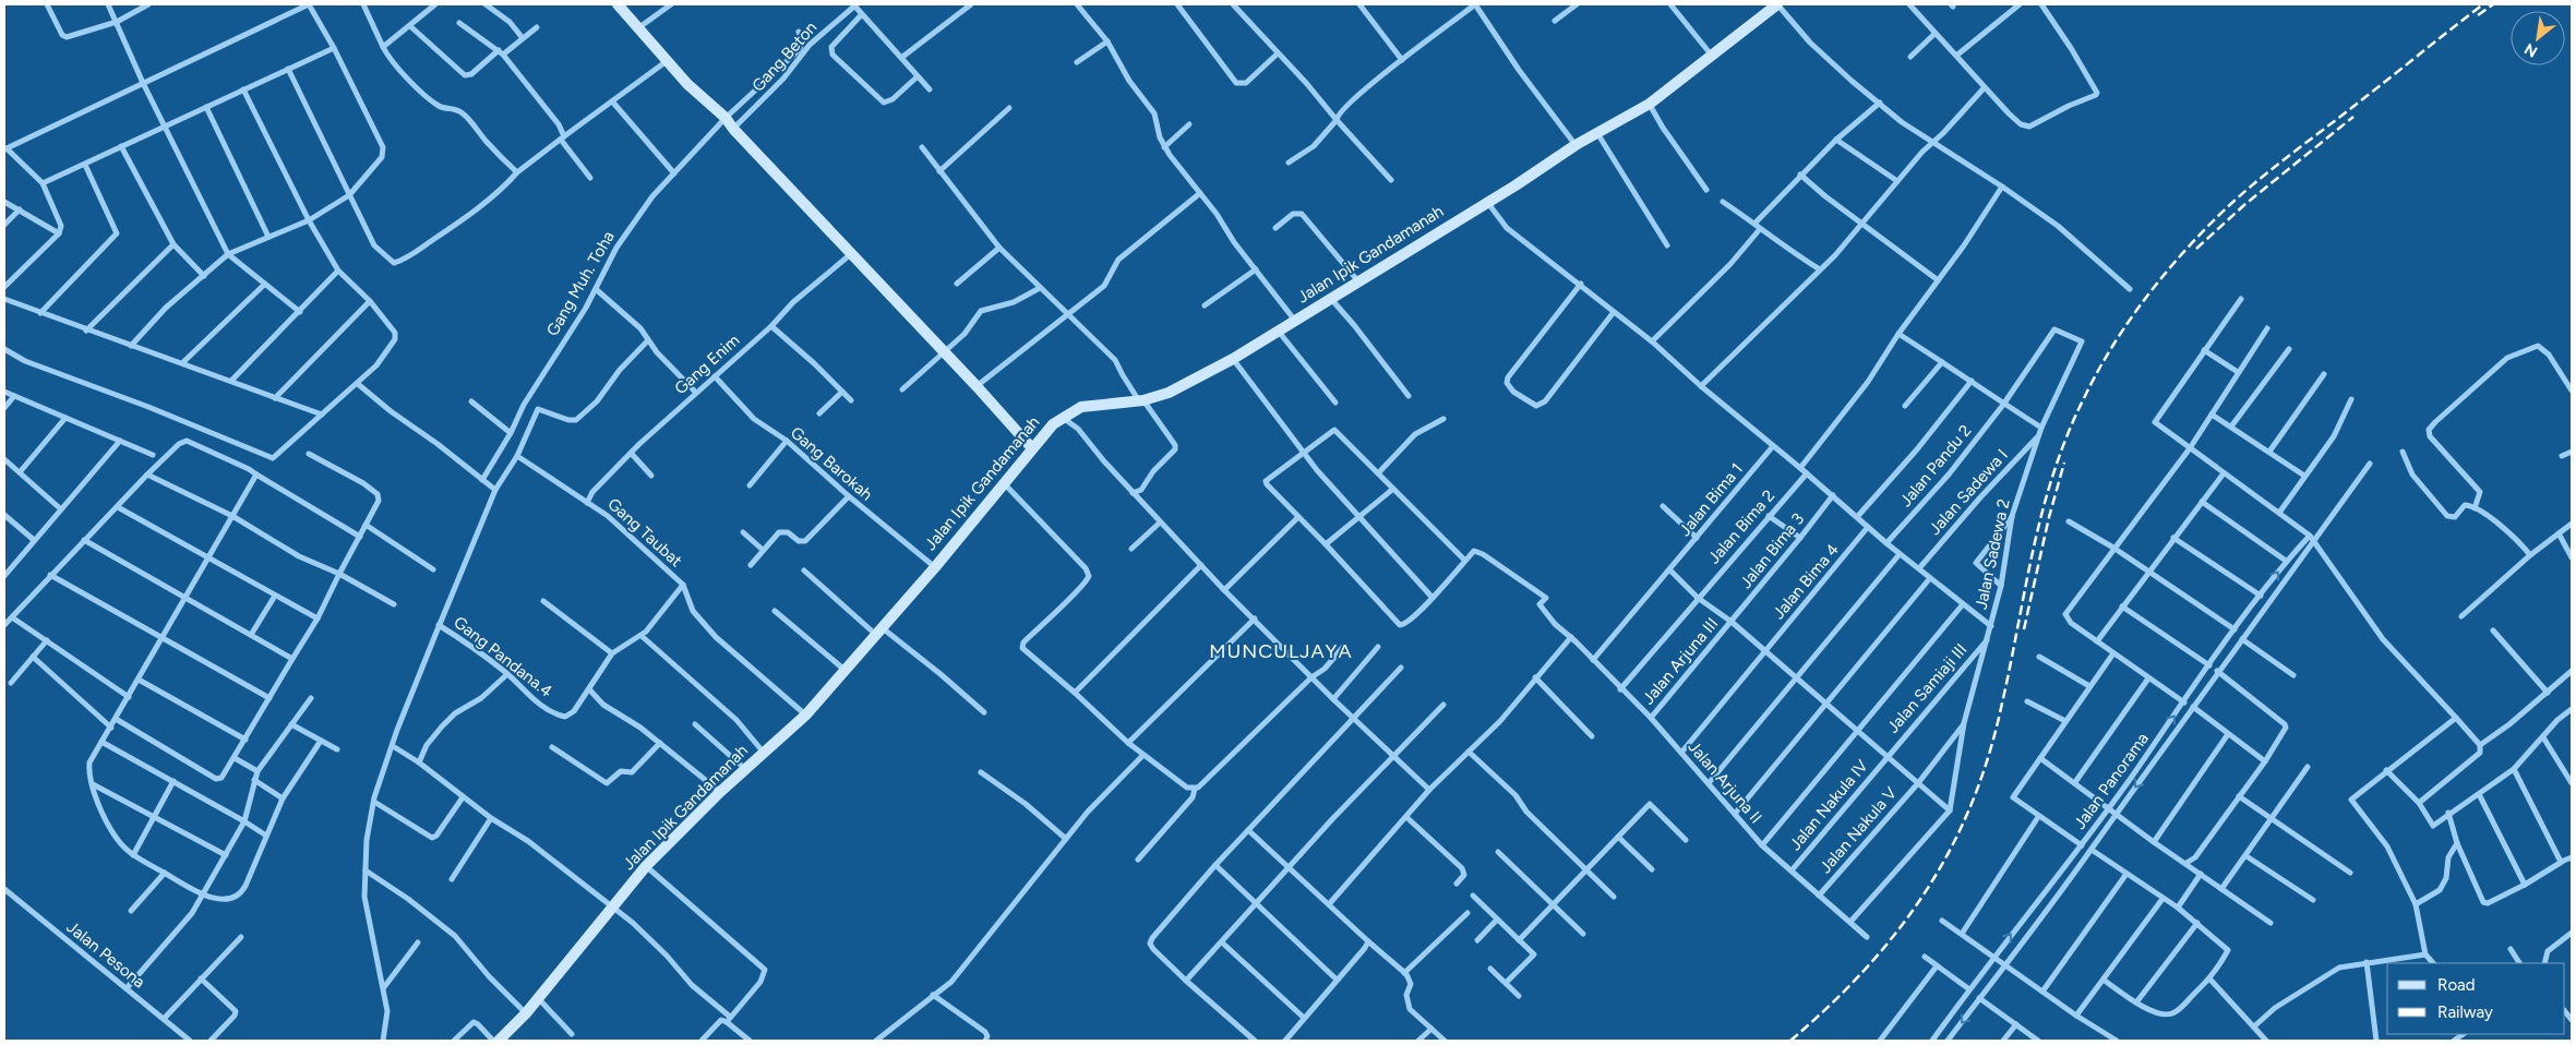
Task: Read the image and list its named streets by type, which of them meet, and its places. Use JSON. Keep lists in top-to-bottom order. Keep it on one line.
{"streets":{"street":["Gang Beton","Jalan Ipik Gandamanah","Gang Muh. Toha","Gang Enim","Gang Barokah","Jalan Pandu 2","Jalan Sadewa I","Jalan Bima 1","Jalan Bima 2","Gang Taubat","Jalan Bima 3","Jalan Sadewa 2","Jalan Bima 4","Gang Pandana.4","Jalan Arjuna III","Jalan Samiaji III","Jalan Panorama","Jalan Arjuna II","Jalan Nakula IV","Jalan Nakula V","Jalan Pesona"]},"crossings":[["Jalan Ipik Gandamanah","Gang Barokah"],["Jalan Ipik Gandamanah","Gang Taubat"],["Gang Enim","Gang Barokah"],["Gang Enim","Gang Taubat"],["Jalan Pandu 2","Jalan Sadewa 2"],["Jalan Sadewa I","Jalan Sadewa 2"],["Jalan Bima 1","Jalan Arjuna II"],["Jalan Bima 2","Jalan Arjuna II"],["Gang Taubat","Gang Pandana.4"],["Jalan Bima 3","Jalan Arjuna III"],["Jalan Sadewa 2","Jalan Samiaji III"],["Jalan Sadewa 2","Jalan Nakula V"],["Jalan Bima 4","Jalan Arjuna II"],["Jalan Arjuna III","Jalan Arjuna II"],["Jalan Samiaji III","Jalan Nakula IV"],["Jalan Arjuna II","Jalan Nakula IV"],["Jalan Arjuna II","Jalan Nakula V"]],"districts":["MUNCULJAYA"],"legend":["Road","Railway"],"north":"bottom left"}
